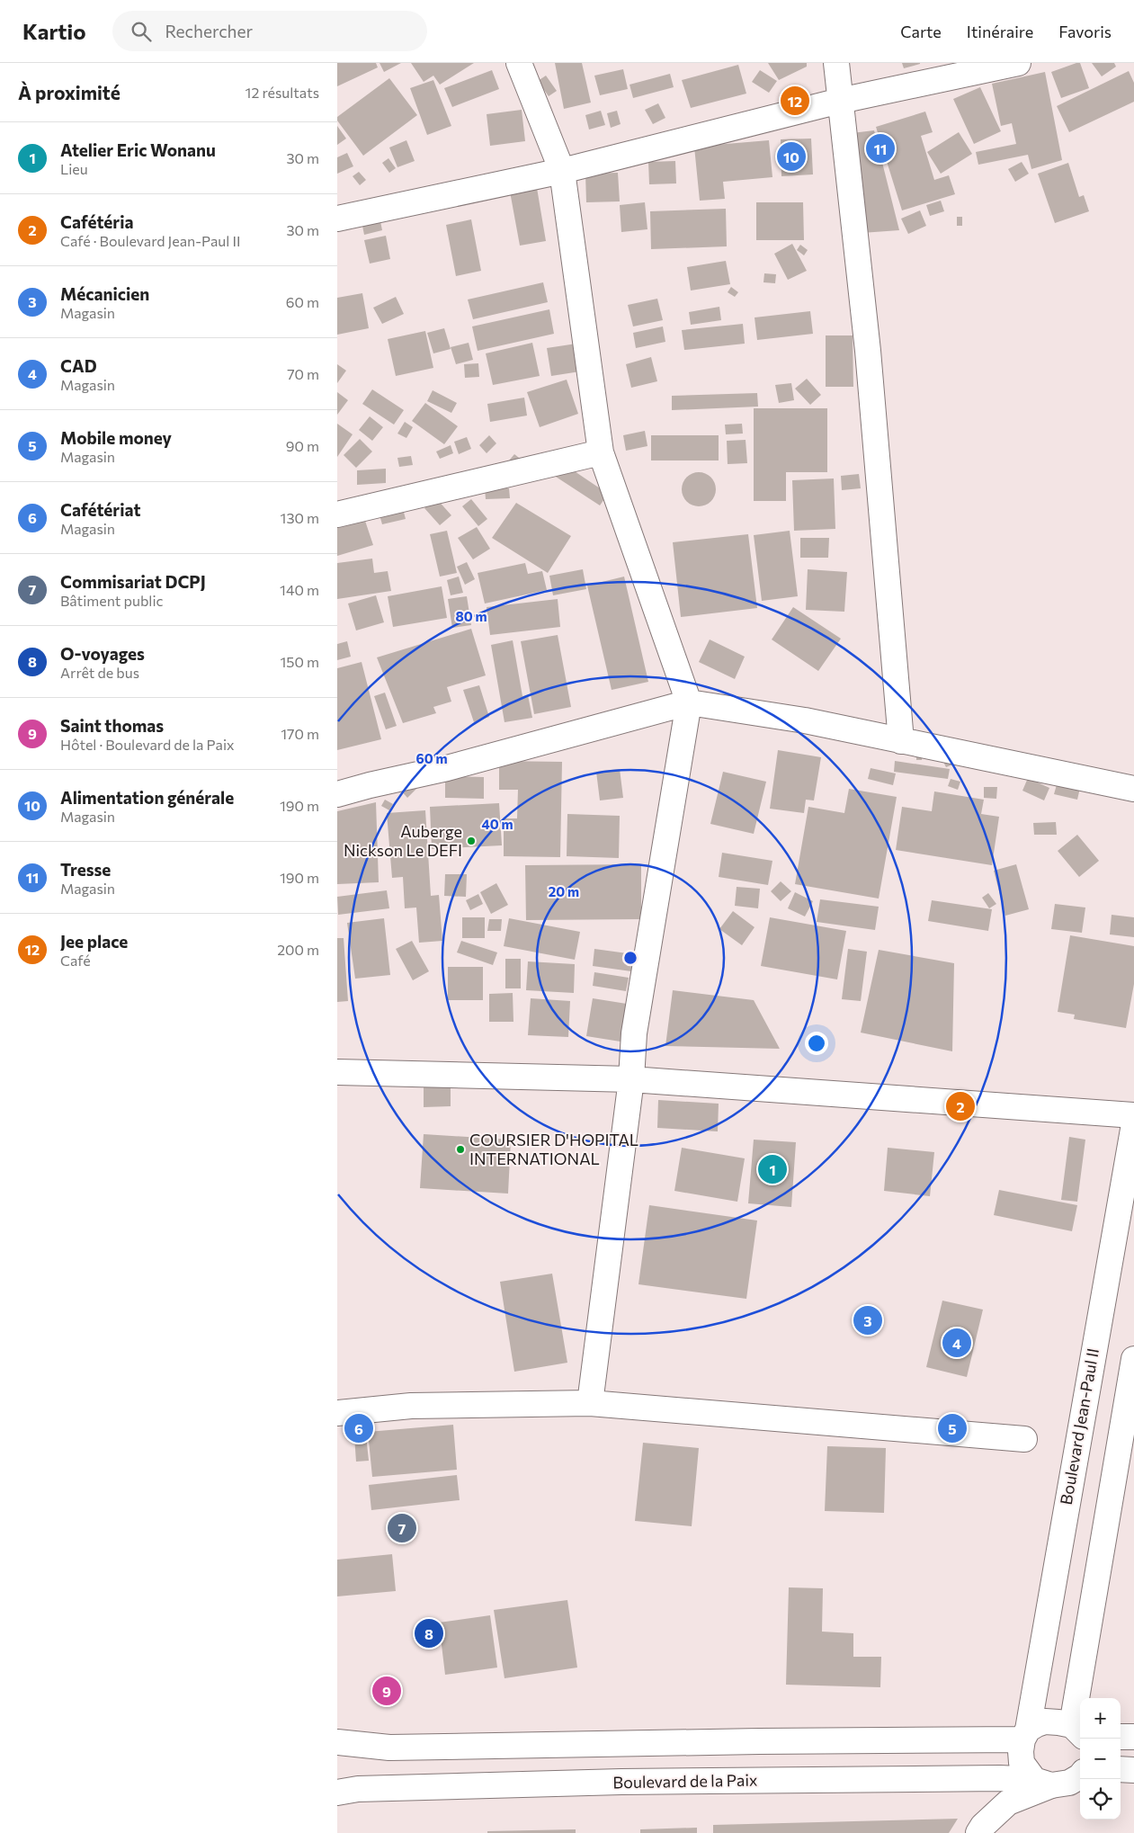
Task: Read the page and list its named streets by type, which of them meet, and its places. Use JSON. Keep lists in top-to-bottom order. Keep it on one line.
{"streets":{"street":["Boulevard Jean-Paul II","Boulevard de la Paix"]},"crossings":[["Boulevard Jean-Paul II","Boulevard de la Paix"]],"places":["Auberge Nickson Le DEFI","COURSIER D'HOPITAL INTERNATIONAL"],"page":{"header":"Kartio","search":"Rechercher","nav":["Carte","Itinéraire","Favoris"],"heading":["À proximité","12 résultats"],"pins":["12","11","10","2","1","3","4","5","6","7","8","9"],"list":[{"mark":"1","name":"Atelier Eric Wonanu","note":"Lieu","value":"30 m"},{"mark":"2","name":"Cafétéria","note":"Café · Boulevard Jean-Paul II","value":"30 m"},{"mark":"3","name":"Mécanicien","note":"Magasin","value":"60 m"},{"mark":"4","name":"CAD","note":"Magasin","value":"70 m"},{"mark":"5","name":"Mobile money","note":"Magasin","value":"90 m"},{"mark":"6","name":"Cafétériat","note":"Magasin","value":"130 m"},{"mark":"7","name":"Commisariat DCPJ","note":"Bâtiment public","value":"140 m"},{"mark":"8","name":"O-voyages","note":"Arrêt de bus","value":"150 m"},{"mark":"9","name":"Saint thomas","note":"Hôtel · Boulevard de la Paix","value":"170 m"},{"mark":"10","name":"Alimentation générale","note":"Magasin","value":"190 m"},{"mark":"11","name":"Tresse","note":"Magasin","value":"190 m"},{"mark":"12","name":"Jee place","note":"Café","value":"200 m"}],"map_buttons":["+","−"]},"rings":["80 m","60 m","40 m","20 m"]}
